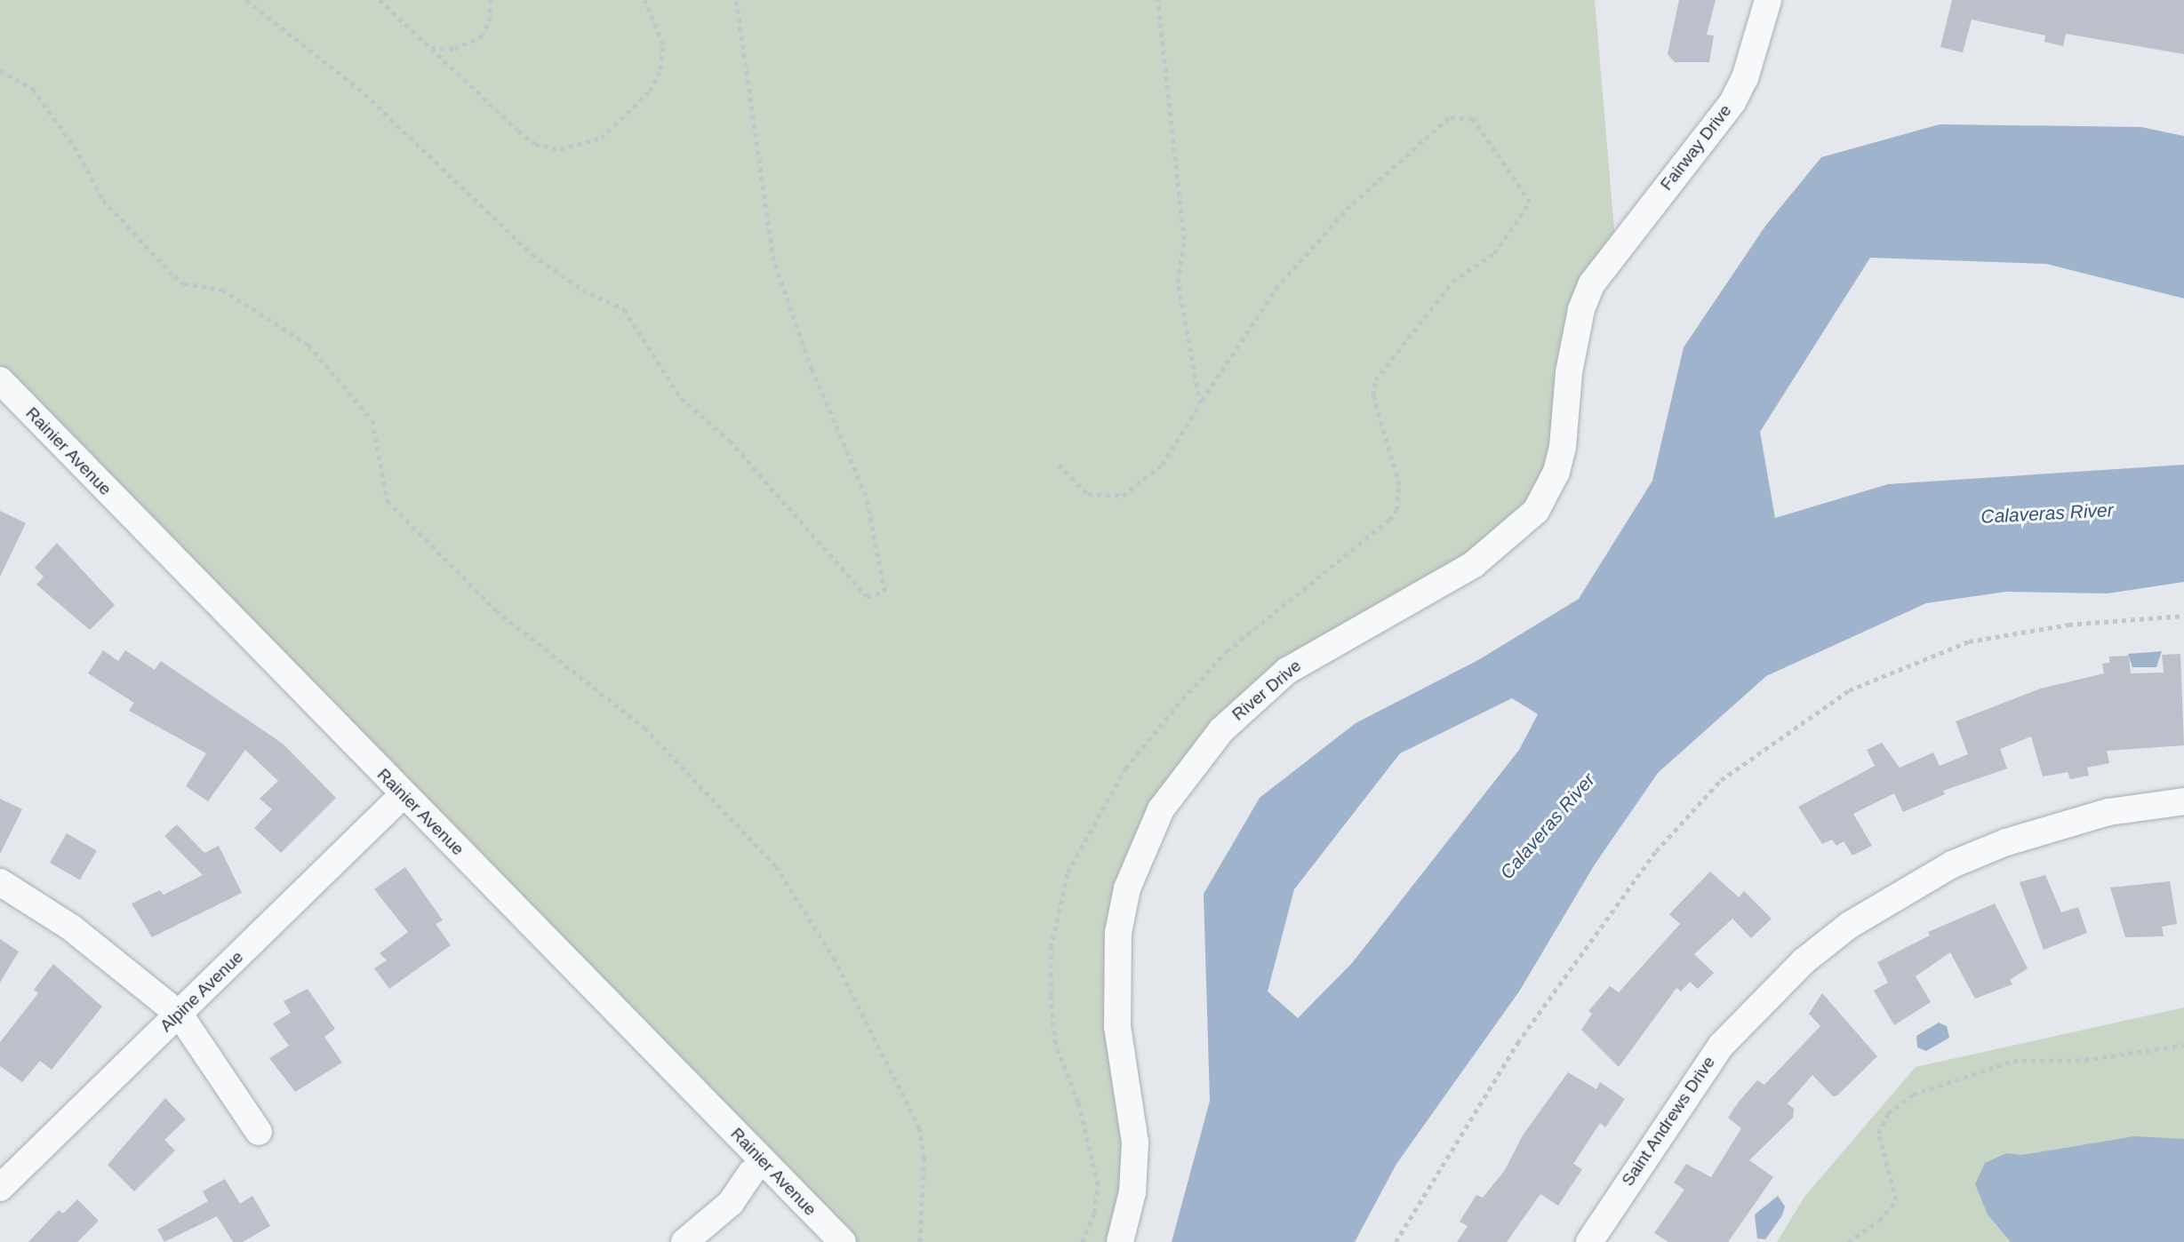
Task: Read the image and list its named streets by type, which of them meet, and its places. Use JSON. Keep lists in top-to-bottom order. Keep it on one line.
{"streets":{"street":["Fairway Drive","Rainier Avenue","River Drive","Alpine Avenue","Saint Andrews Drive"]},"crossings":[["Fairway Drive","River Drive"],["Rainier Avenue","Alpine Avenue"]],"water":["Calaveras River"]}
